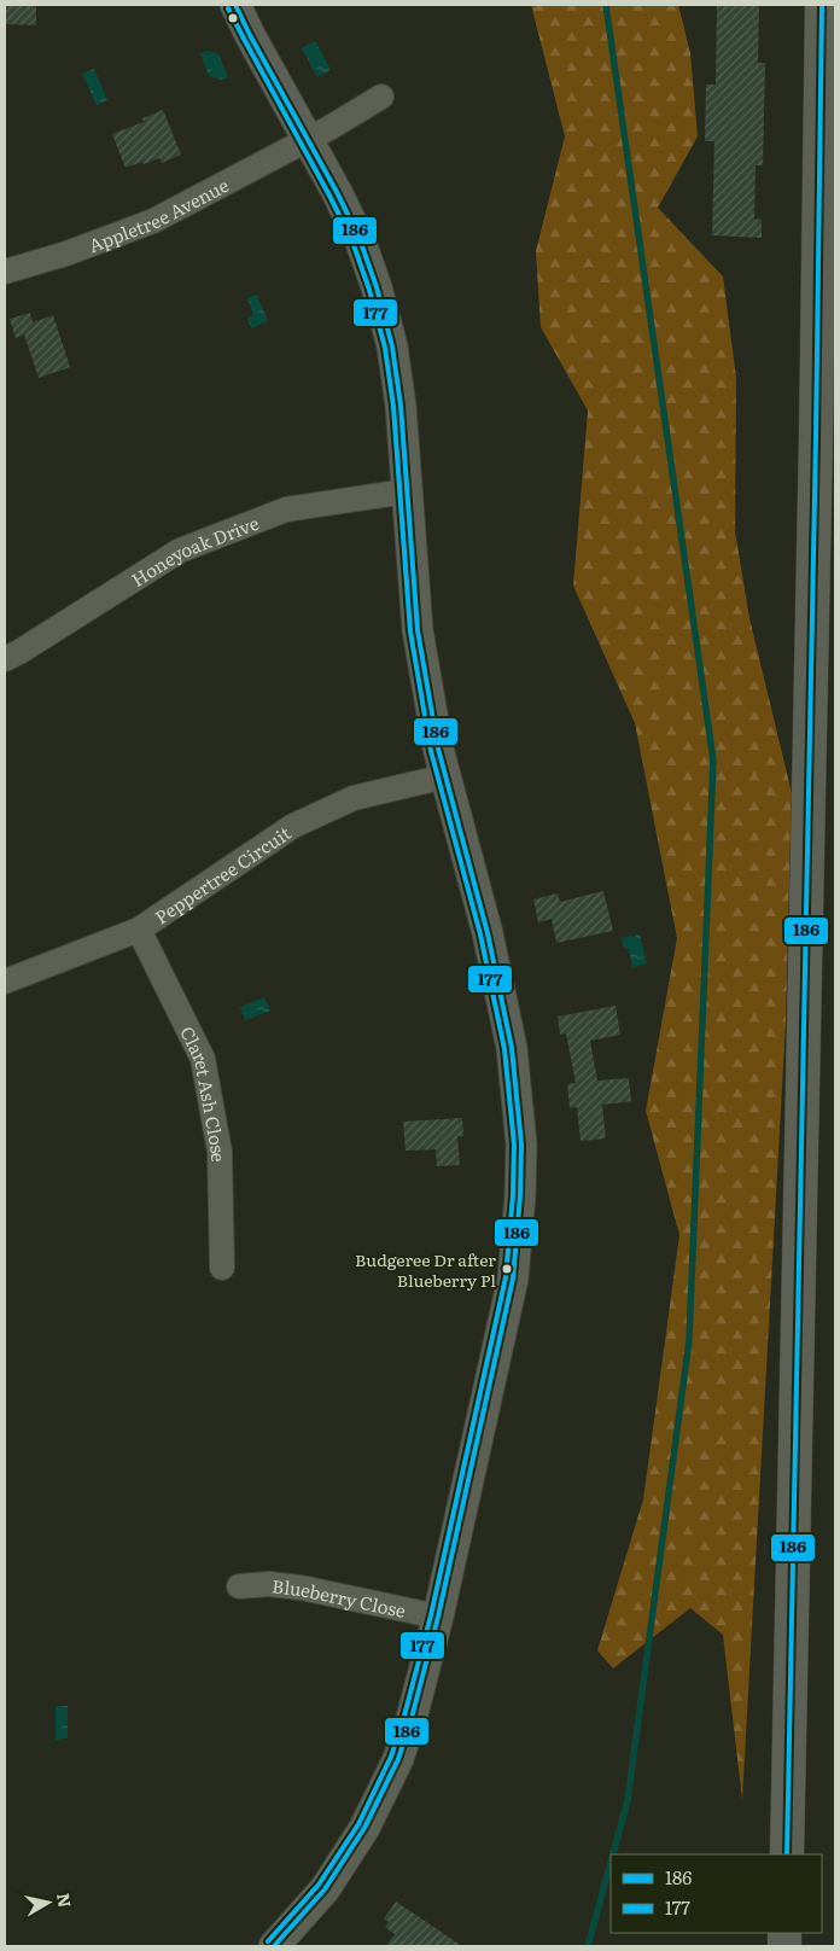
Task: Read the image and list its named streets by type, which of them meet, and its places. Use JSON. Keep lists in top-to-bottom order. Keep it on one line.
{"streets":{"street":["Appletree Avenue","Honeyoak Drive","Peppertree Circuit","Claret Ash Close","Blueberry Close"]},"crossings":[["Peppertree Circuit","Claret Ash Close"]],"places":["Budgeree Dr after Blueberry Pl"],"lines":["transit line 186","transit line 177"],"legend":["186","177"],"north":"right"}
